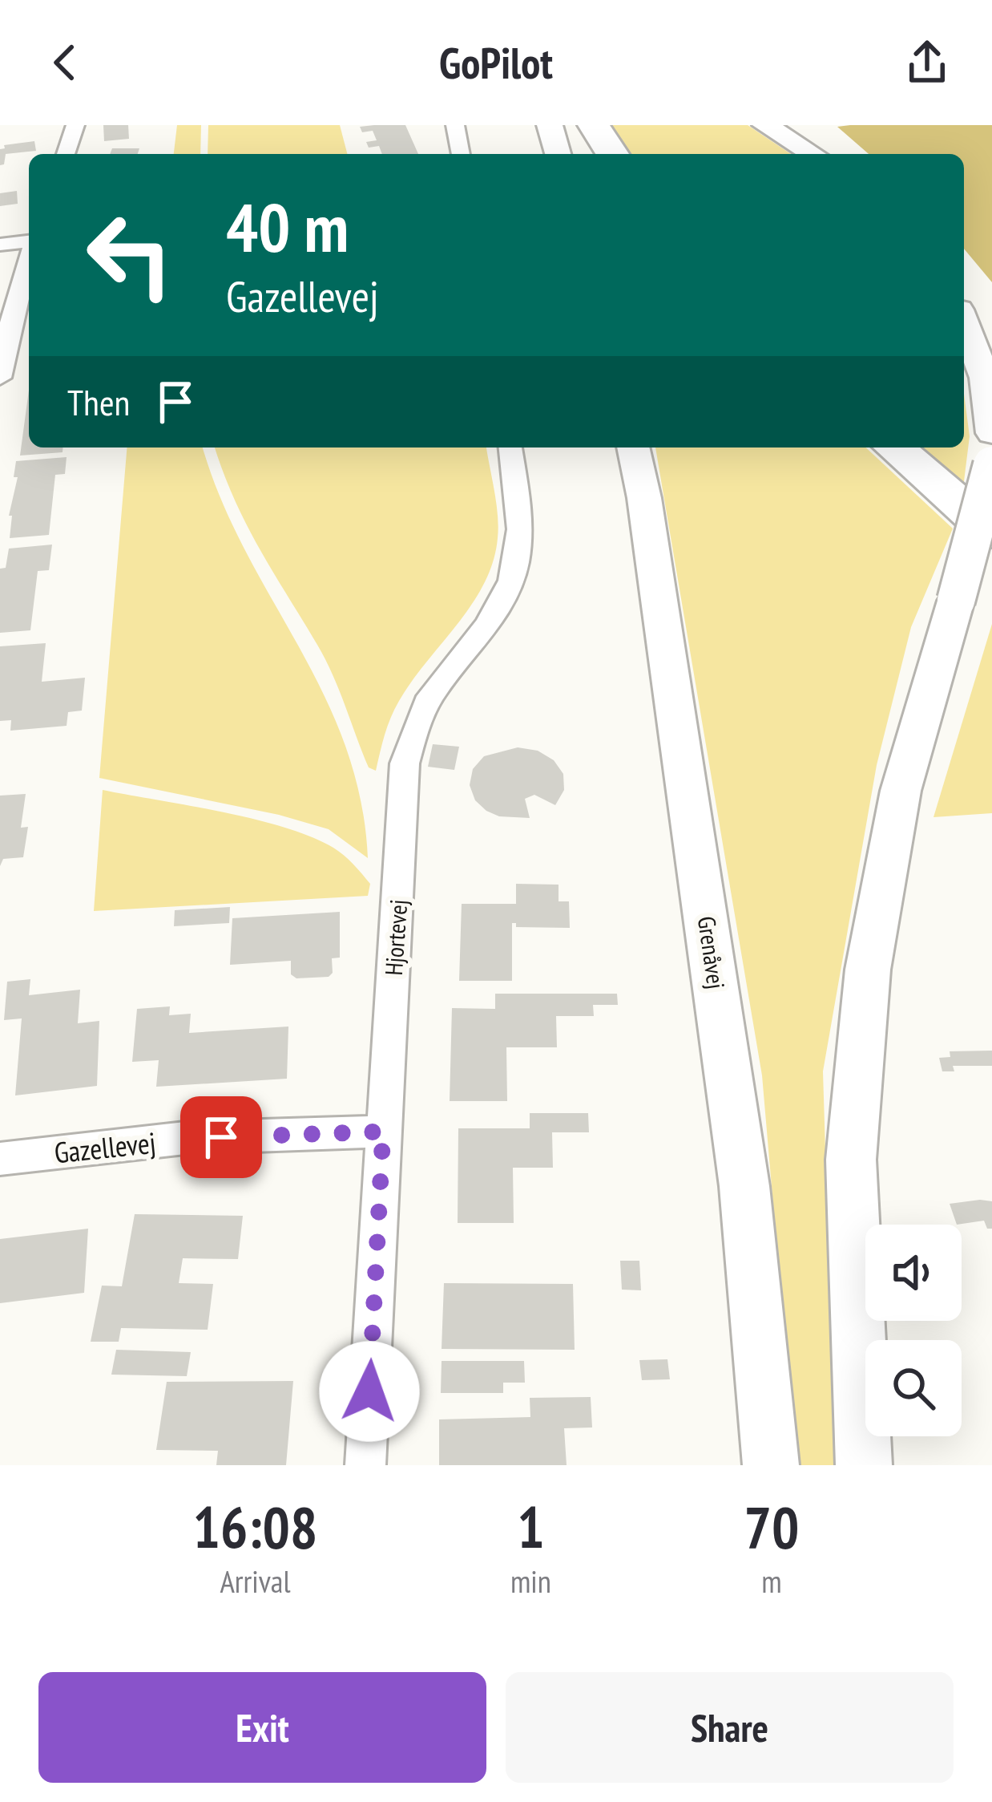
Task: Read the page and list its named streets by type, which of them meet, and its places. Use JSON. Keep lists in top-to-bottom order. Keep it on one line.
{"streets":{"street":["Hjortevej","Grenåvej","Gazellevej"]},"crossings":[["Hjortevej","Gazellevej"]],"page":{"header":"GoPilot","turn":["40 m","Gazellevej"],"then":"Then","eta":["16:08","Arrival","1","min","70","m"],"buttons":["Exit","Share"]}}
